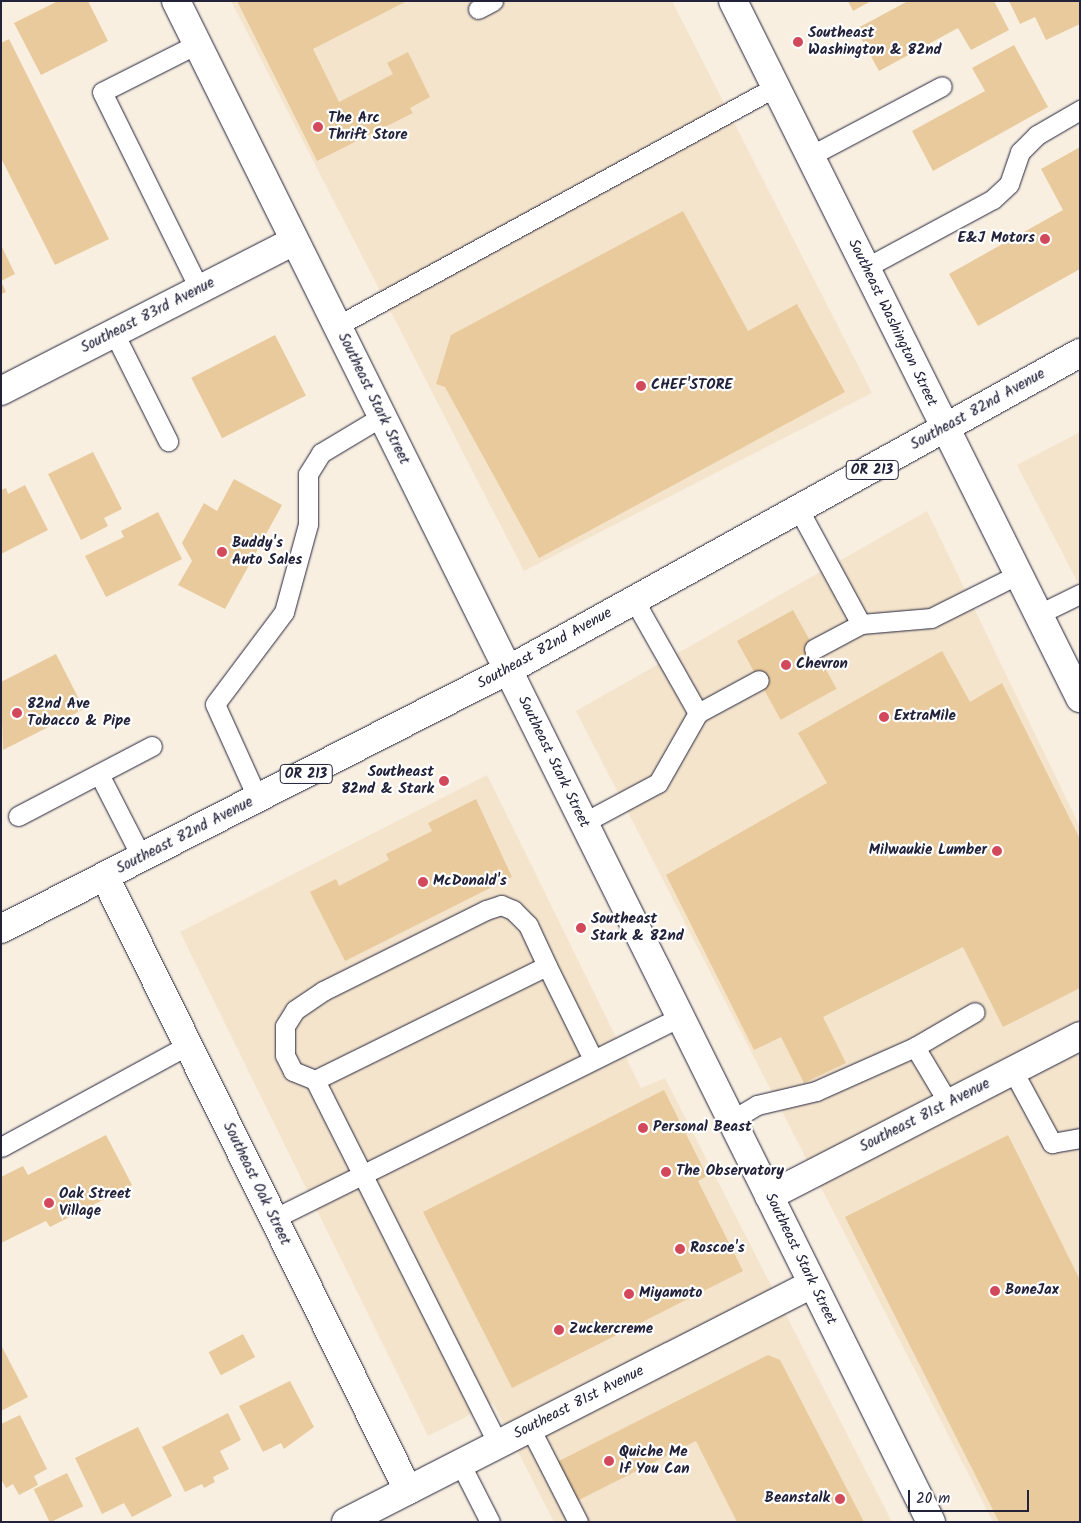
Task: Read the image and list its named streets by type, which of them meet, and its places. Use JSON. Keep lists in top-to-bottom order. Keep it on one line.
{"streets":{"main road":["Southeast 83rd Avenue","Southeast Washington Street","Southeast Stark Street","Southeast 82nd Avenue","OR 213","Southeast 81st Avenue","Southeast Oak Street"]},"crossings":[["Southeast 83rd Avenue","Southeast Stark Street"],["Southeast Washington Street","Southeast 82nd Avenue"],["Southeast Stark Street","Southeast 82nd Avenue"],["Southeast Stark Street","Southeast 81st Avenue"],["Southeast 82nd Avenue","Southeast Oak Street"],["Southeast 81st Avenue","Southeast Oak Street"]],"places":["Southeast Washington & 82nd","The Arc Thrift Store","E&J Motors","CHEF'STORE","Buddy's Auto Sales","Chevron","82nd Ave Tobacco & Pipe","ExtraMile","Southeast 82nd & Stark","Milwaukie Lumber","McDonald's","Southeast Stark & 82nd","Personal Beast","The Observatory","Oak Street Village","Roscoe's","BoneJax","Miyamoto","Zuckercreme","Quiche Me If You Can","Beanstalk"],"scale_bar":"20 m"}
